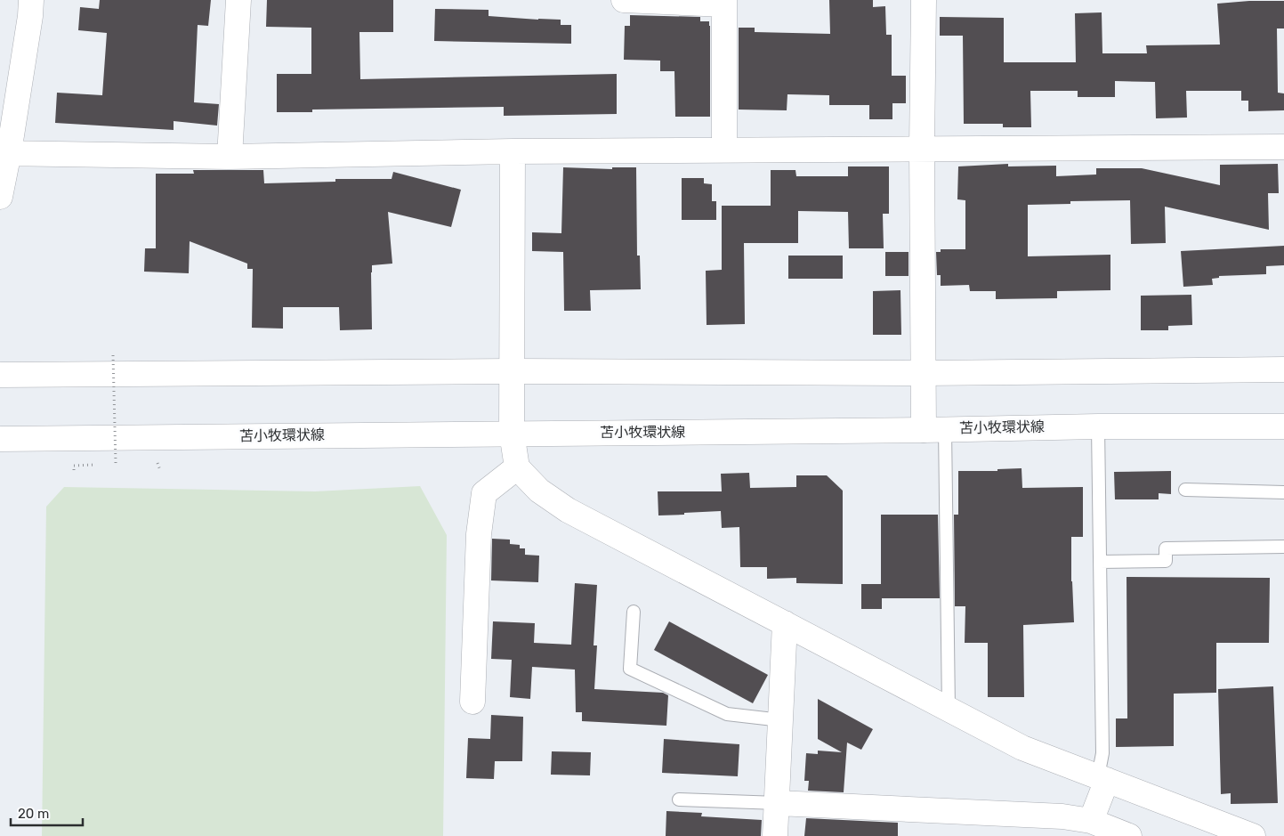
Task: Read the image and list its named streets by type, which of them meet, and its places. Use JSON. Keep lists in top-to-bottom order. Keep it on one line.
{"streets":{"street":["苫小牧環状線"]},"scale_bar":"20 m"}
